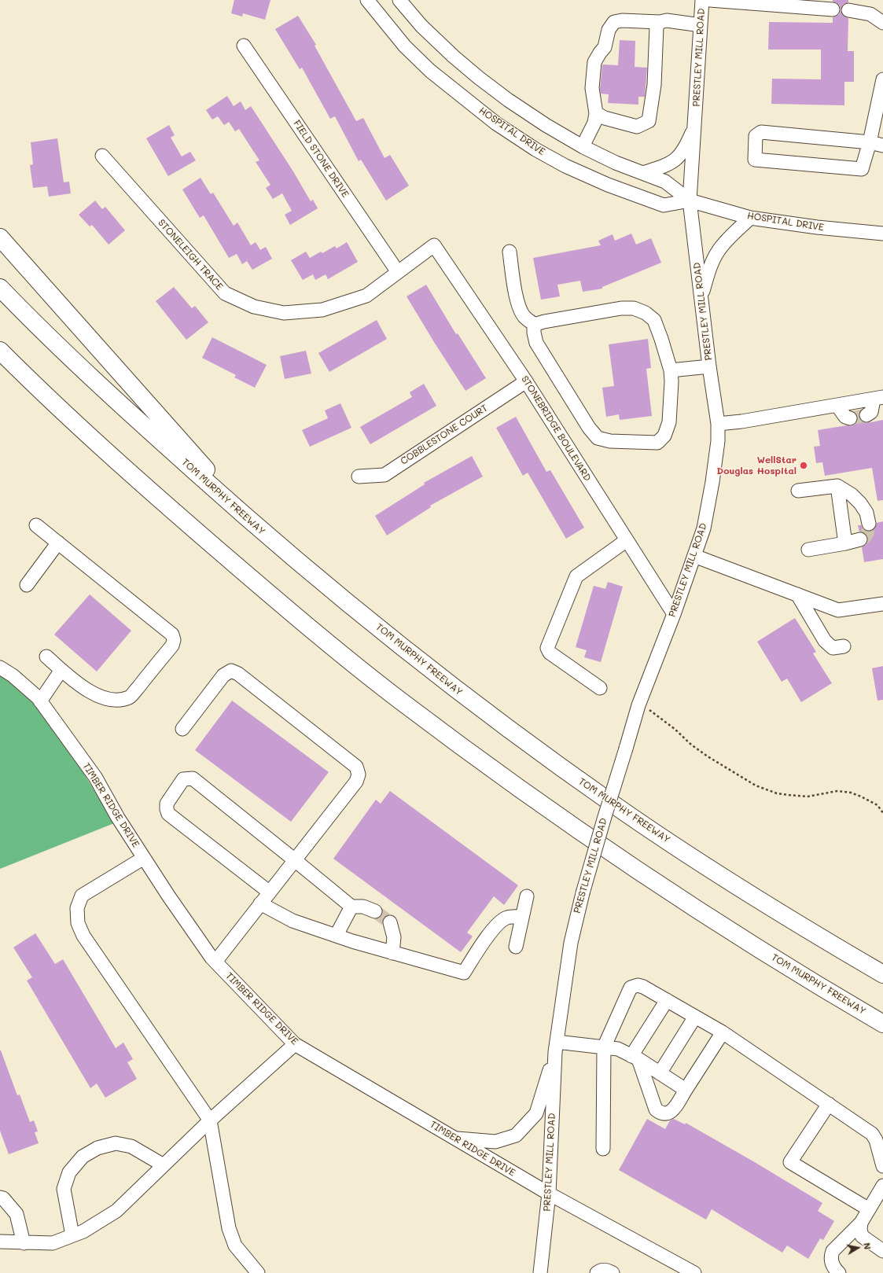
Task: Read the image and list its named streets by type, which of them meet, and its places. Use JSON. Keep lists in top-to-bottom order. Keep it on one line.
{"streets":{"highway":["TOM MURPHY FREEWAY"],"street":["PRESTLEY MILL ROAD","HOSPITAL DRIVE","FIELD STONE DRIVE","STONELEIGH TRACE","STONEBRIDGE BOULEVARD","COBBLESTONE COURT","TIMBER RIDGE DRIVE"]},"crossings":[["PRESTLEY MILL ROAD","HOSPITAL DRIVE"],["PRESTLEY MILL ROAD","STONEBRIDGE BOULEVARD"],["PRESTLEY MILL ROAD","TIMBER RIDGE DRIVE"],["FIELD STONE DRIVE","STONELEIGH TRACE"],["STONELEIGH TRACE","STONEBRIDGE BOULEVARD"],["STONEBRIDGE BOULEVARD","COBBLESTONE COURT"]],"places":["WellStar Douglas Hospital"],"north":"right"}
